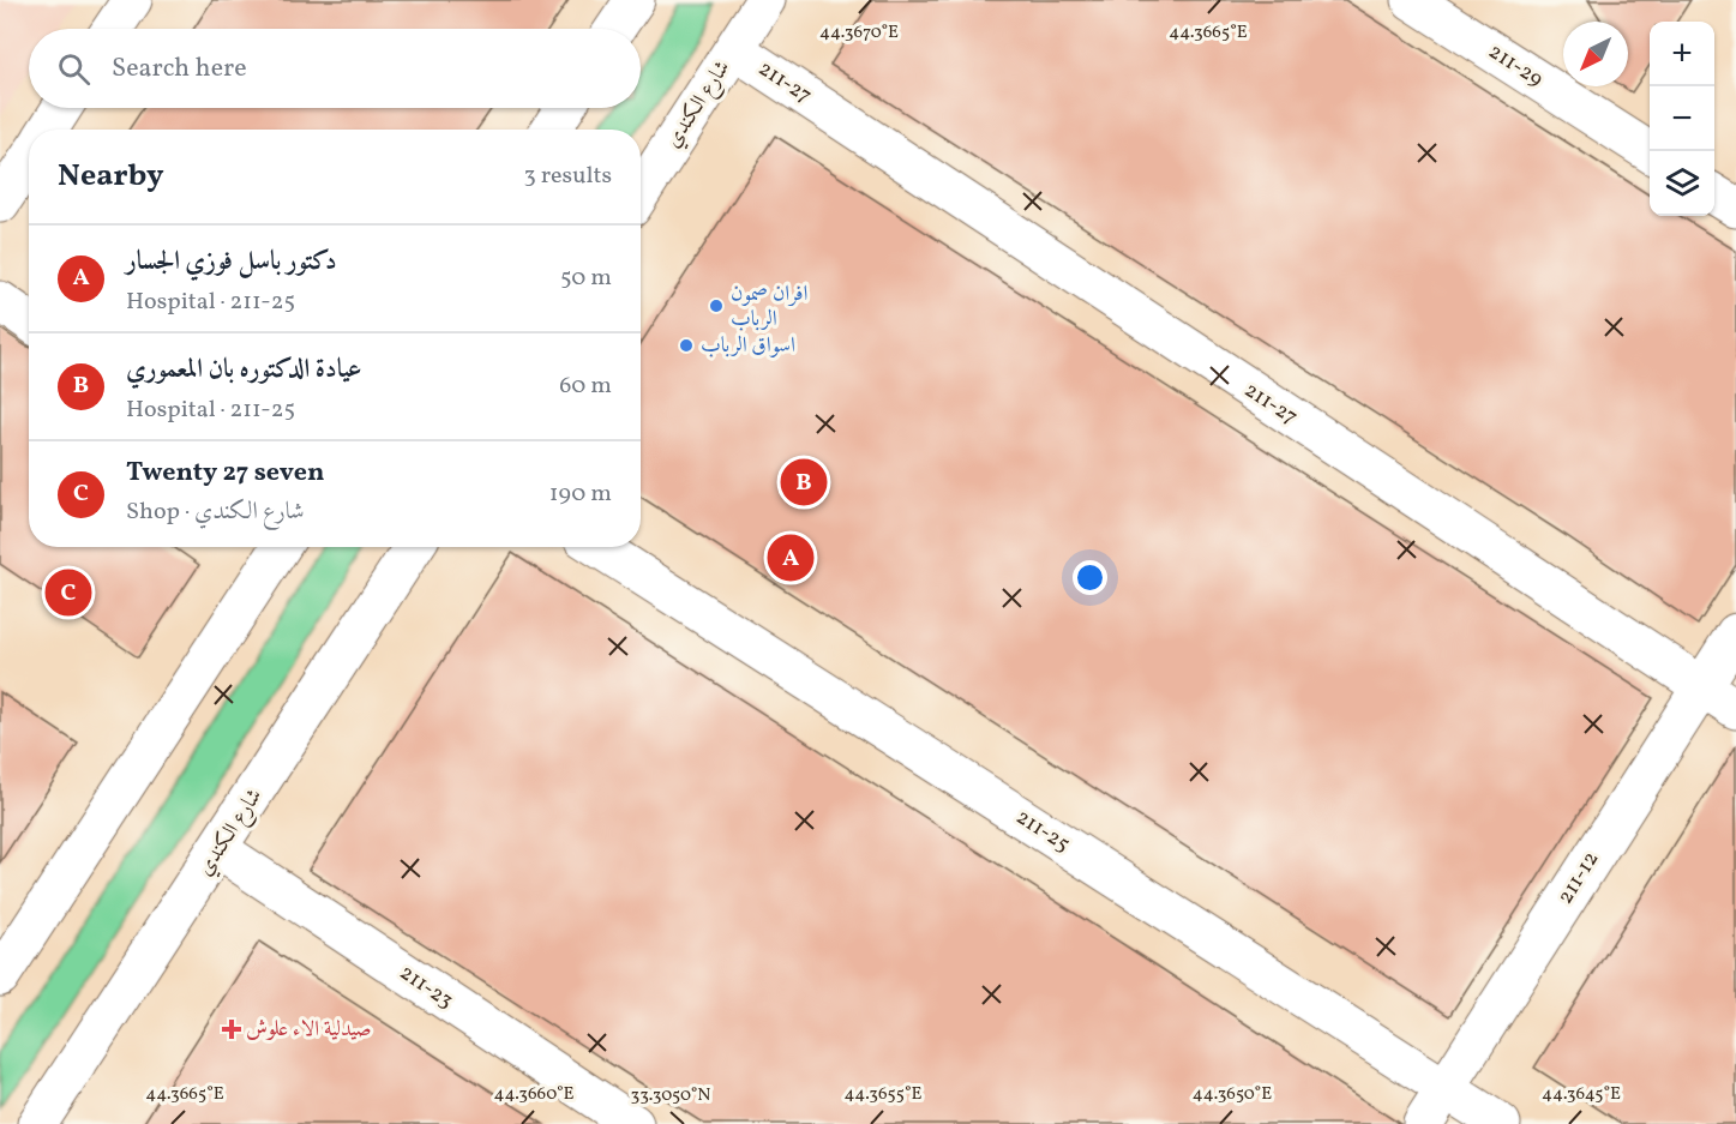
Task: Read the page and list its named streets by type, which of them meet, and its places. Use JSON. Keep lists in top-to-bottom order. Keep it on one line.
{"streets":{"street":["211-29","211-27","شارع الكندي","211-25","211-12","211-23"]},"crossings":[["211-27","شارع الكندي"],["211-27","211-12"],["شارع الكندي","211-23"],["211-25","211-12"]],"places":{"other":["افران صمون الرباب","اسواق الرباب"],"health":["صيدلية الاء علوش"]},"north":"bottom left","page":{"map_buttons":["+","−"],"search":"Search here","heading":["Nearby","3 results"],"list":[{"mark":"A","name":"دكتور باسل فوزي الجسار","note":"Hospital · 211-25","value":"50 m"},{"mark":"B","name":"عيادة الدكتوره بان المعموري","note":"Hospital · 211-25","value":"60 m"},{"mark":"C","name":"Twenty 27 seven","note":"Shop · شارع الكندي","value":"190 m"}],"pins":["B","A","C"]},"coordinates":["44.3670°E","44.3665°E","44.3660°E","44.3655°E","44.3650°E","44.3645°E","33.3050°N"]}
